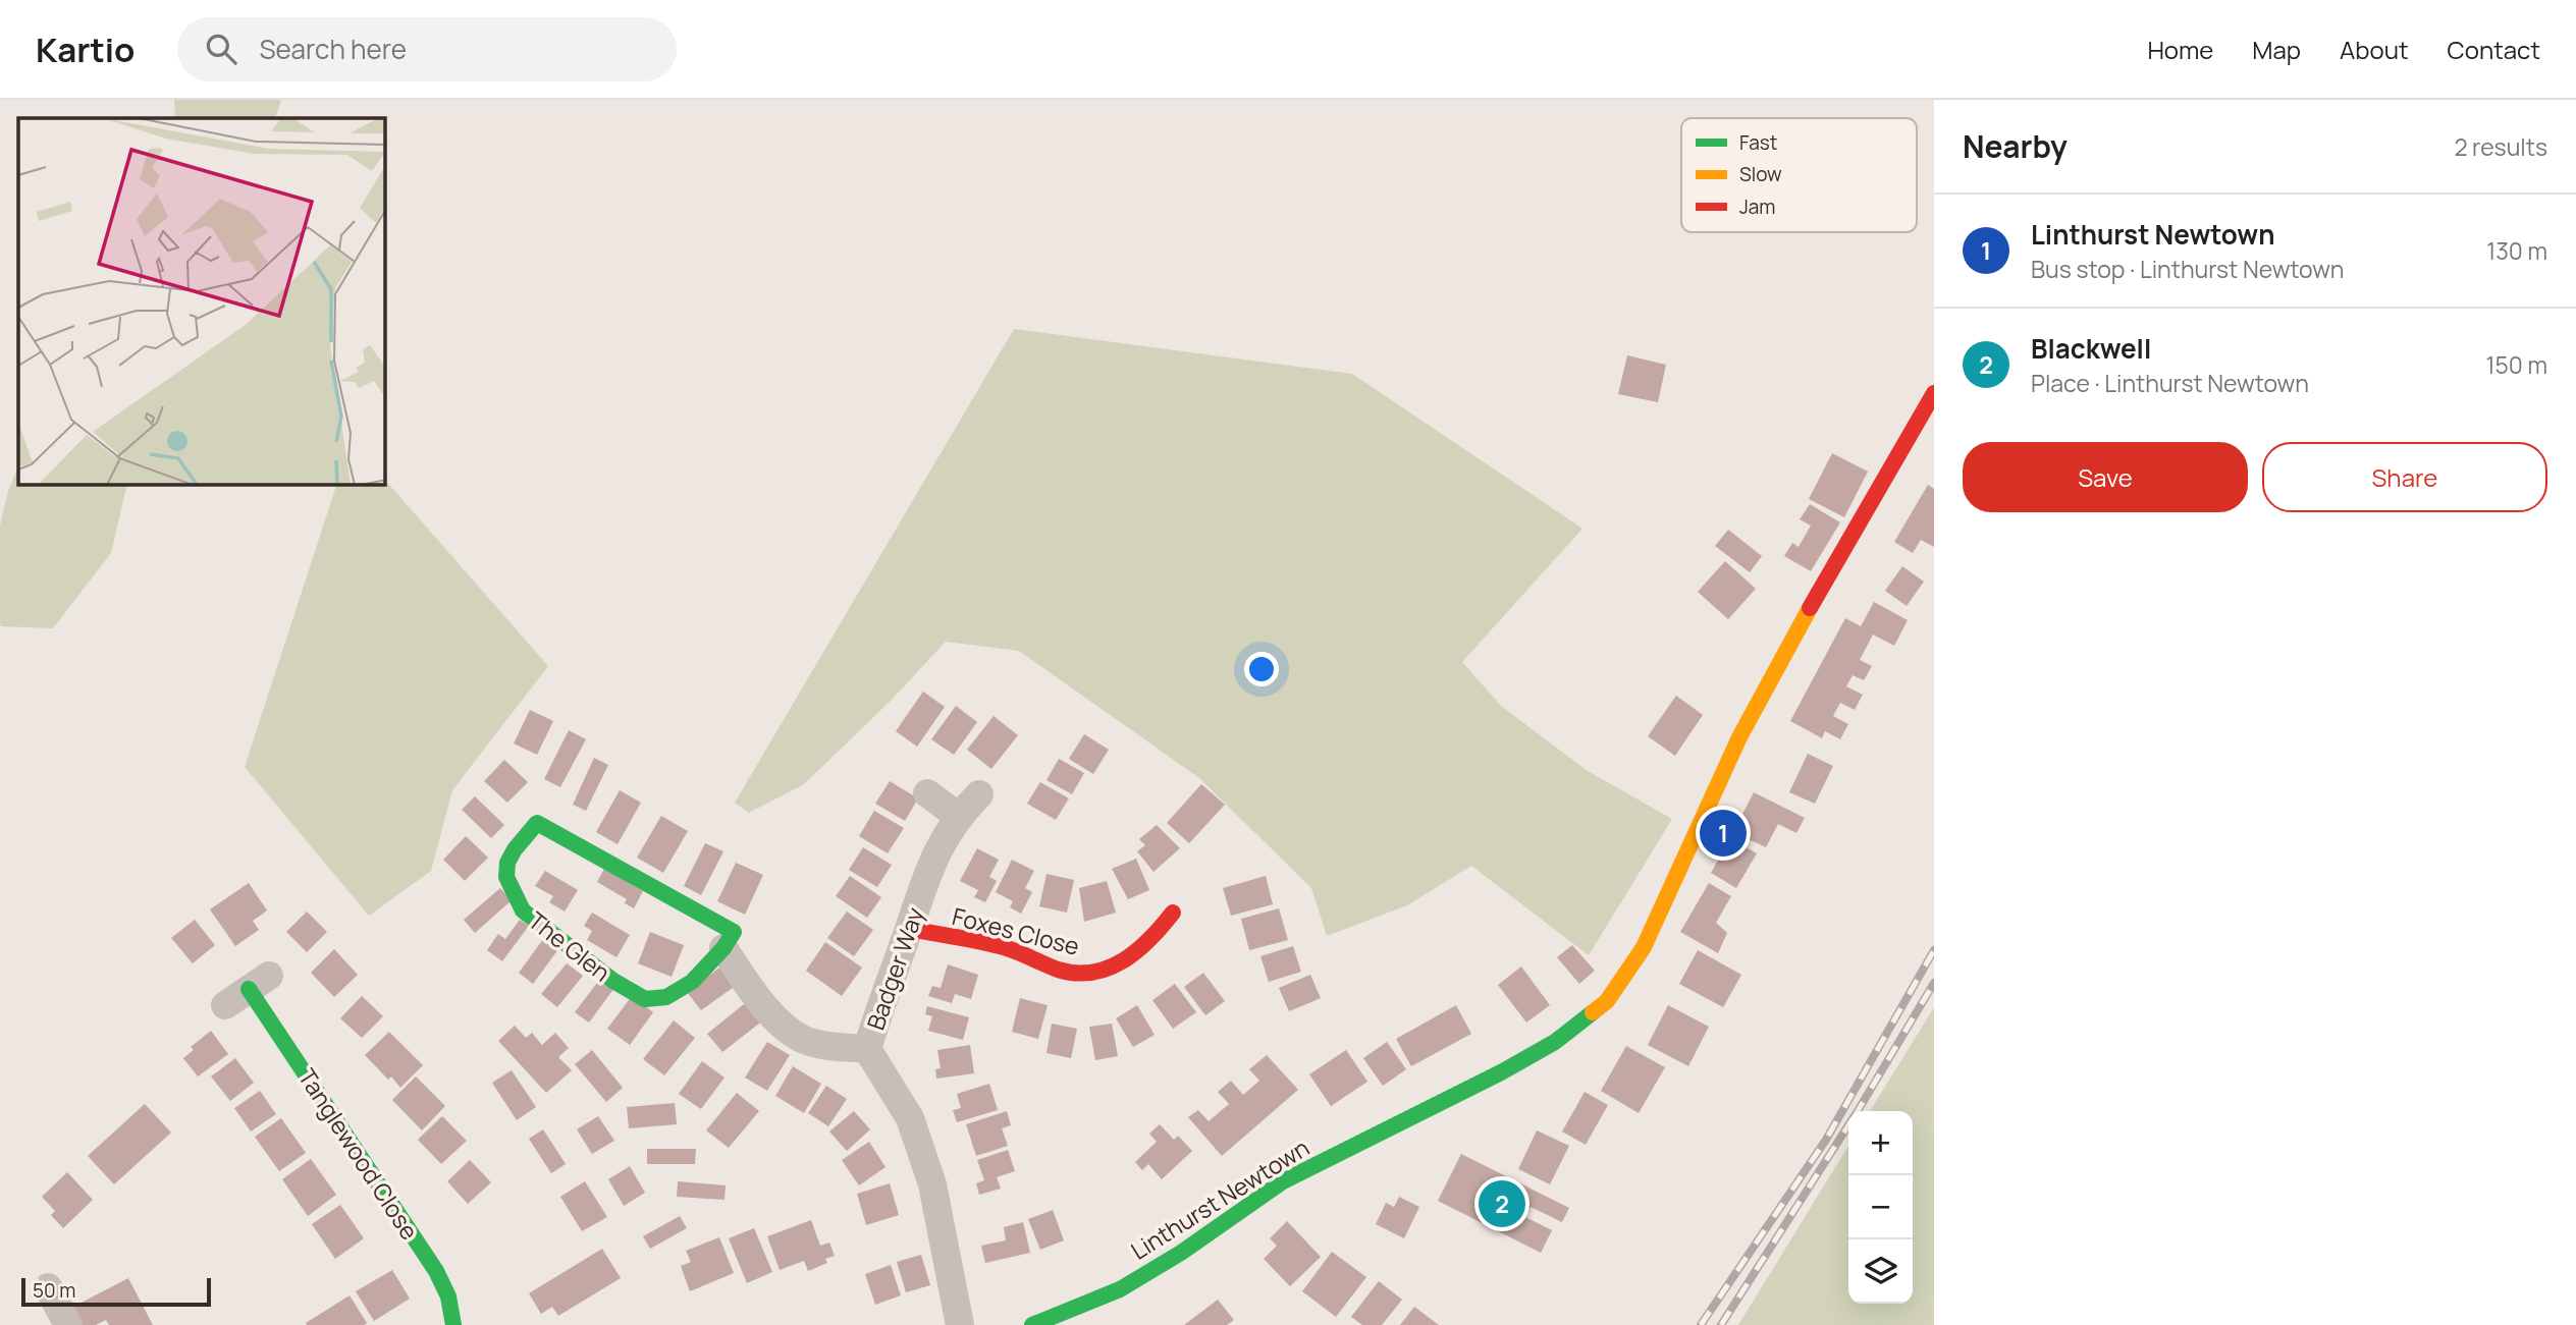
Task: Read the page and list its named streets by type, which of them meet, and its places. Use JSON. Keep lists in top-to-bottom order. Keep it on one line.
{"streets":{"street":["Foxes Close","The Glen","Badger Way","Tanglewood Close","Linthurst Newtown"]},"crossings":[["Foxes Close","Badger Way"],["The Glen","Badger Way"]],"legend":["Fast","Slow","Jam"],"scale_bar":"50 m","page":{"header":"Kartio","search":"Search here","nav":["Home","Map","About","Contact"],"heading":["Nearby","2 results"],"list":[{"mark":"1","name":"Linthurst Newtown","note":"Bus stop · Linthurst Newtown","value":"130 m"},{"mark":"2","name":"Blackwell","note":"Place · Linthurst Newtown","value":"150 m"}],"buttons":["Save","Share"],"pins":["1","2"],"map_buttons":["+","−"],"scale":"50 m"}}
